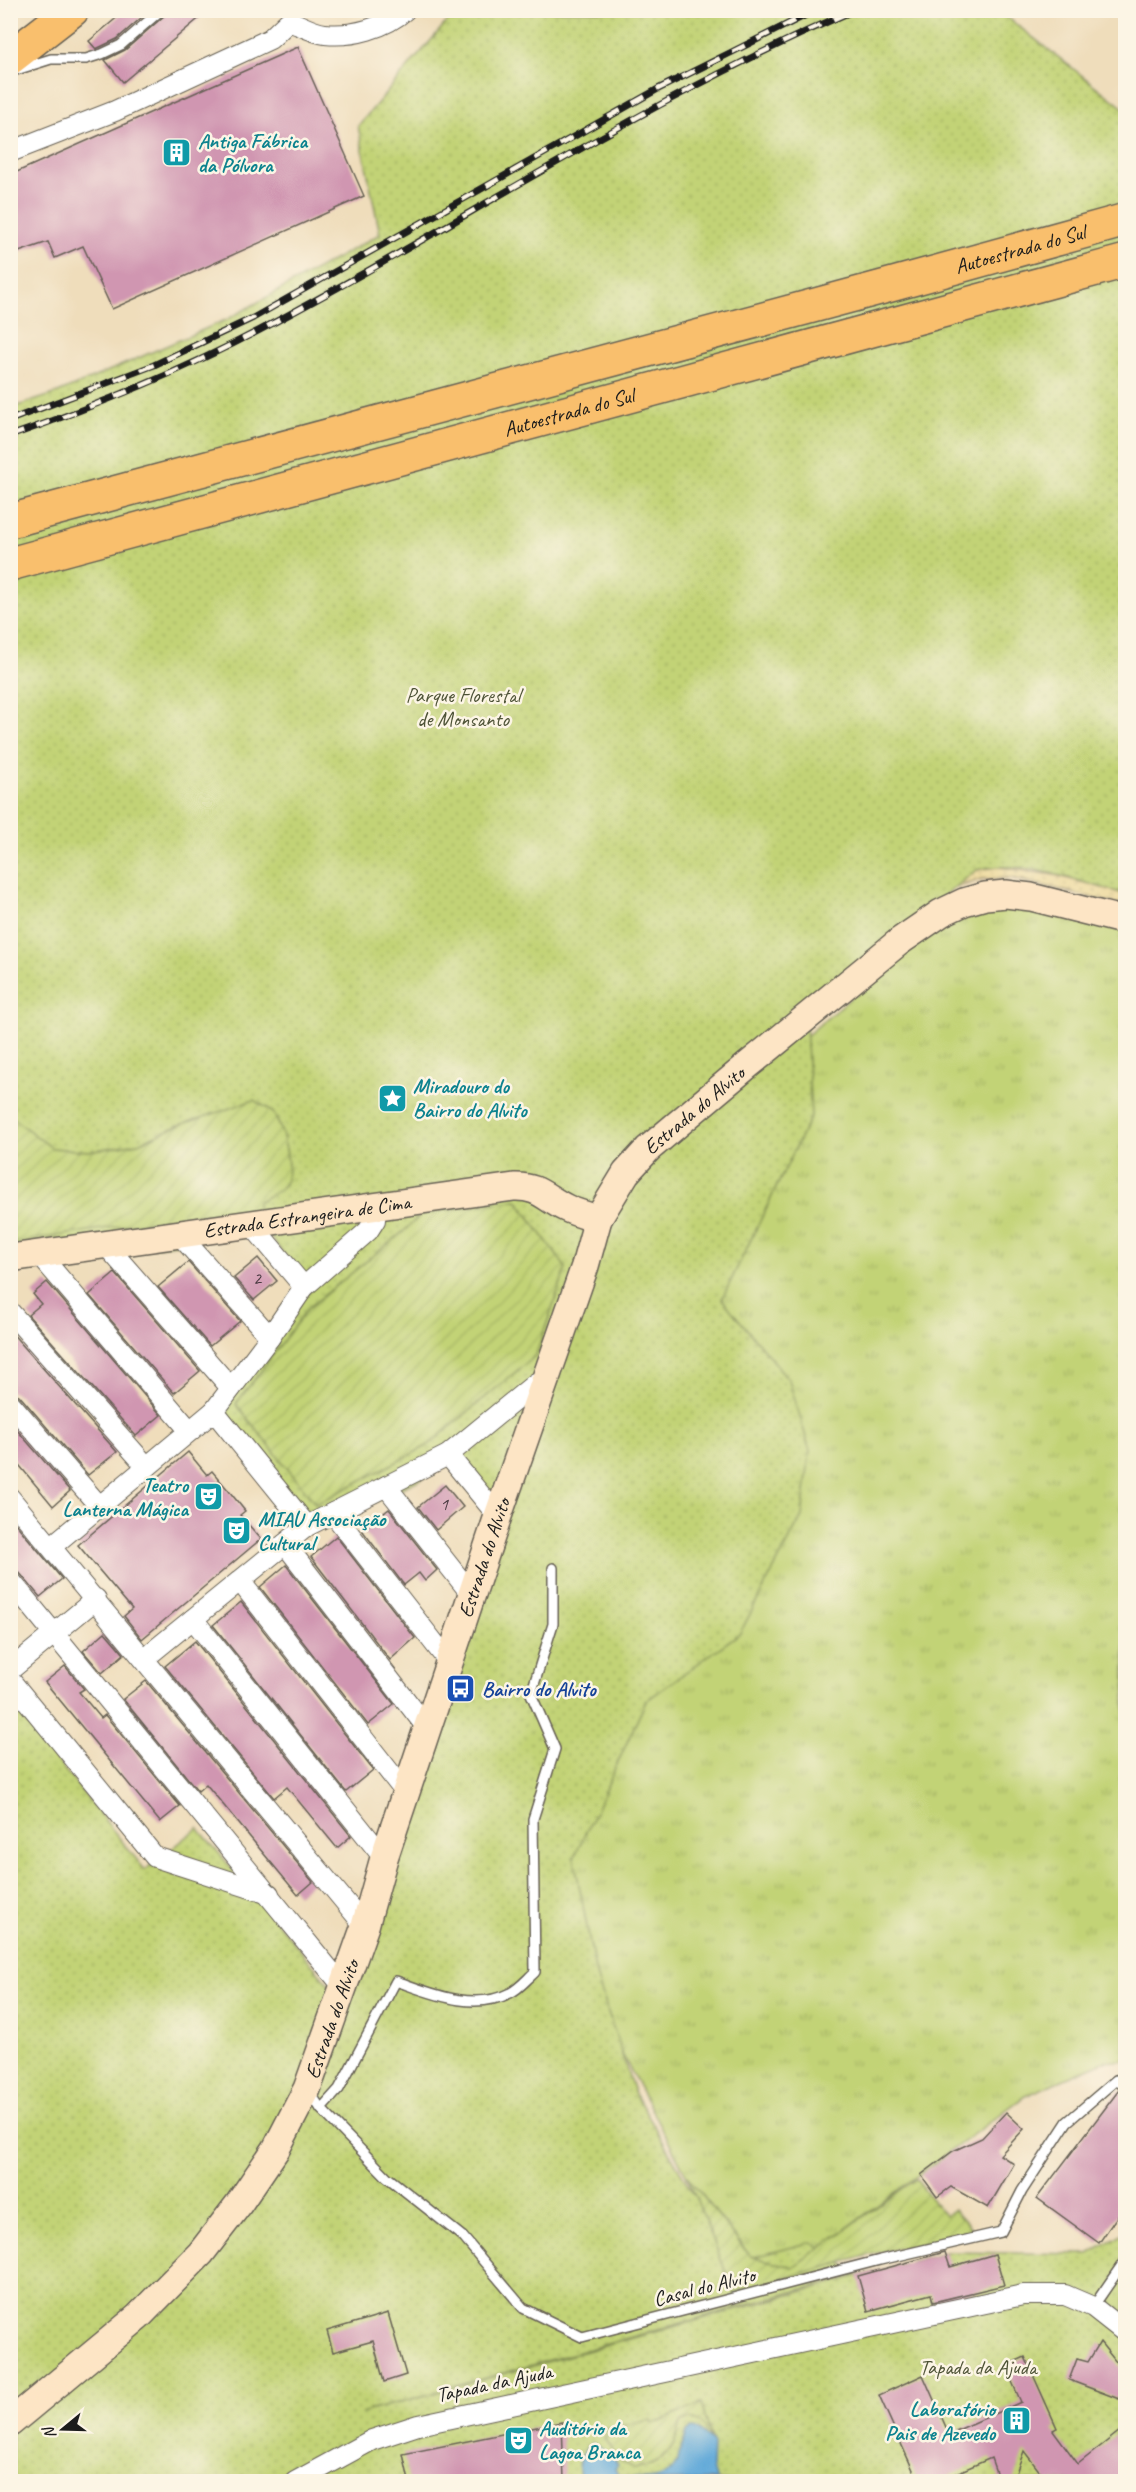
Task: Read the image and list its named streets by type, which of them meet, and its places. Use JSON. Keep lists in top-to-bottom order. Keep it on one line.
{"streets":{"highway":["Autoestrada do Sul"],"street":["Estrada do Alvito","Estrada Estrangeira de Cima","Tapada da Ajuda"],"lane":["Casal do Alvito"]},"crossings":[["Estrada do Alvito","Estrada Estrangeira de Cima"],["Estrada do Alvito","Casal do Alvito"]],"parks":["Parque Florestal de Monsanto","Tapada da Ajuda"],"places":{"building":["Antiga Fábrica da Pólvora","Laboratório Pais de Azevedo"],"place":["Miradouro do Bairro do Alvito"],"theatre":["Teatro Lanterna Mágica","MIAU Associação Cultural","Auditório da Lagoa Branca"],"bus stop":["Bairro do Alvito"]},"house_numbers":["2","1"],"north":"left"}
